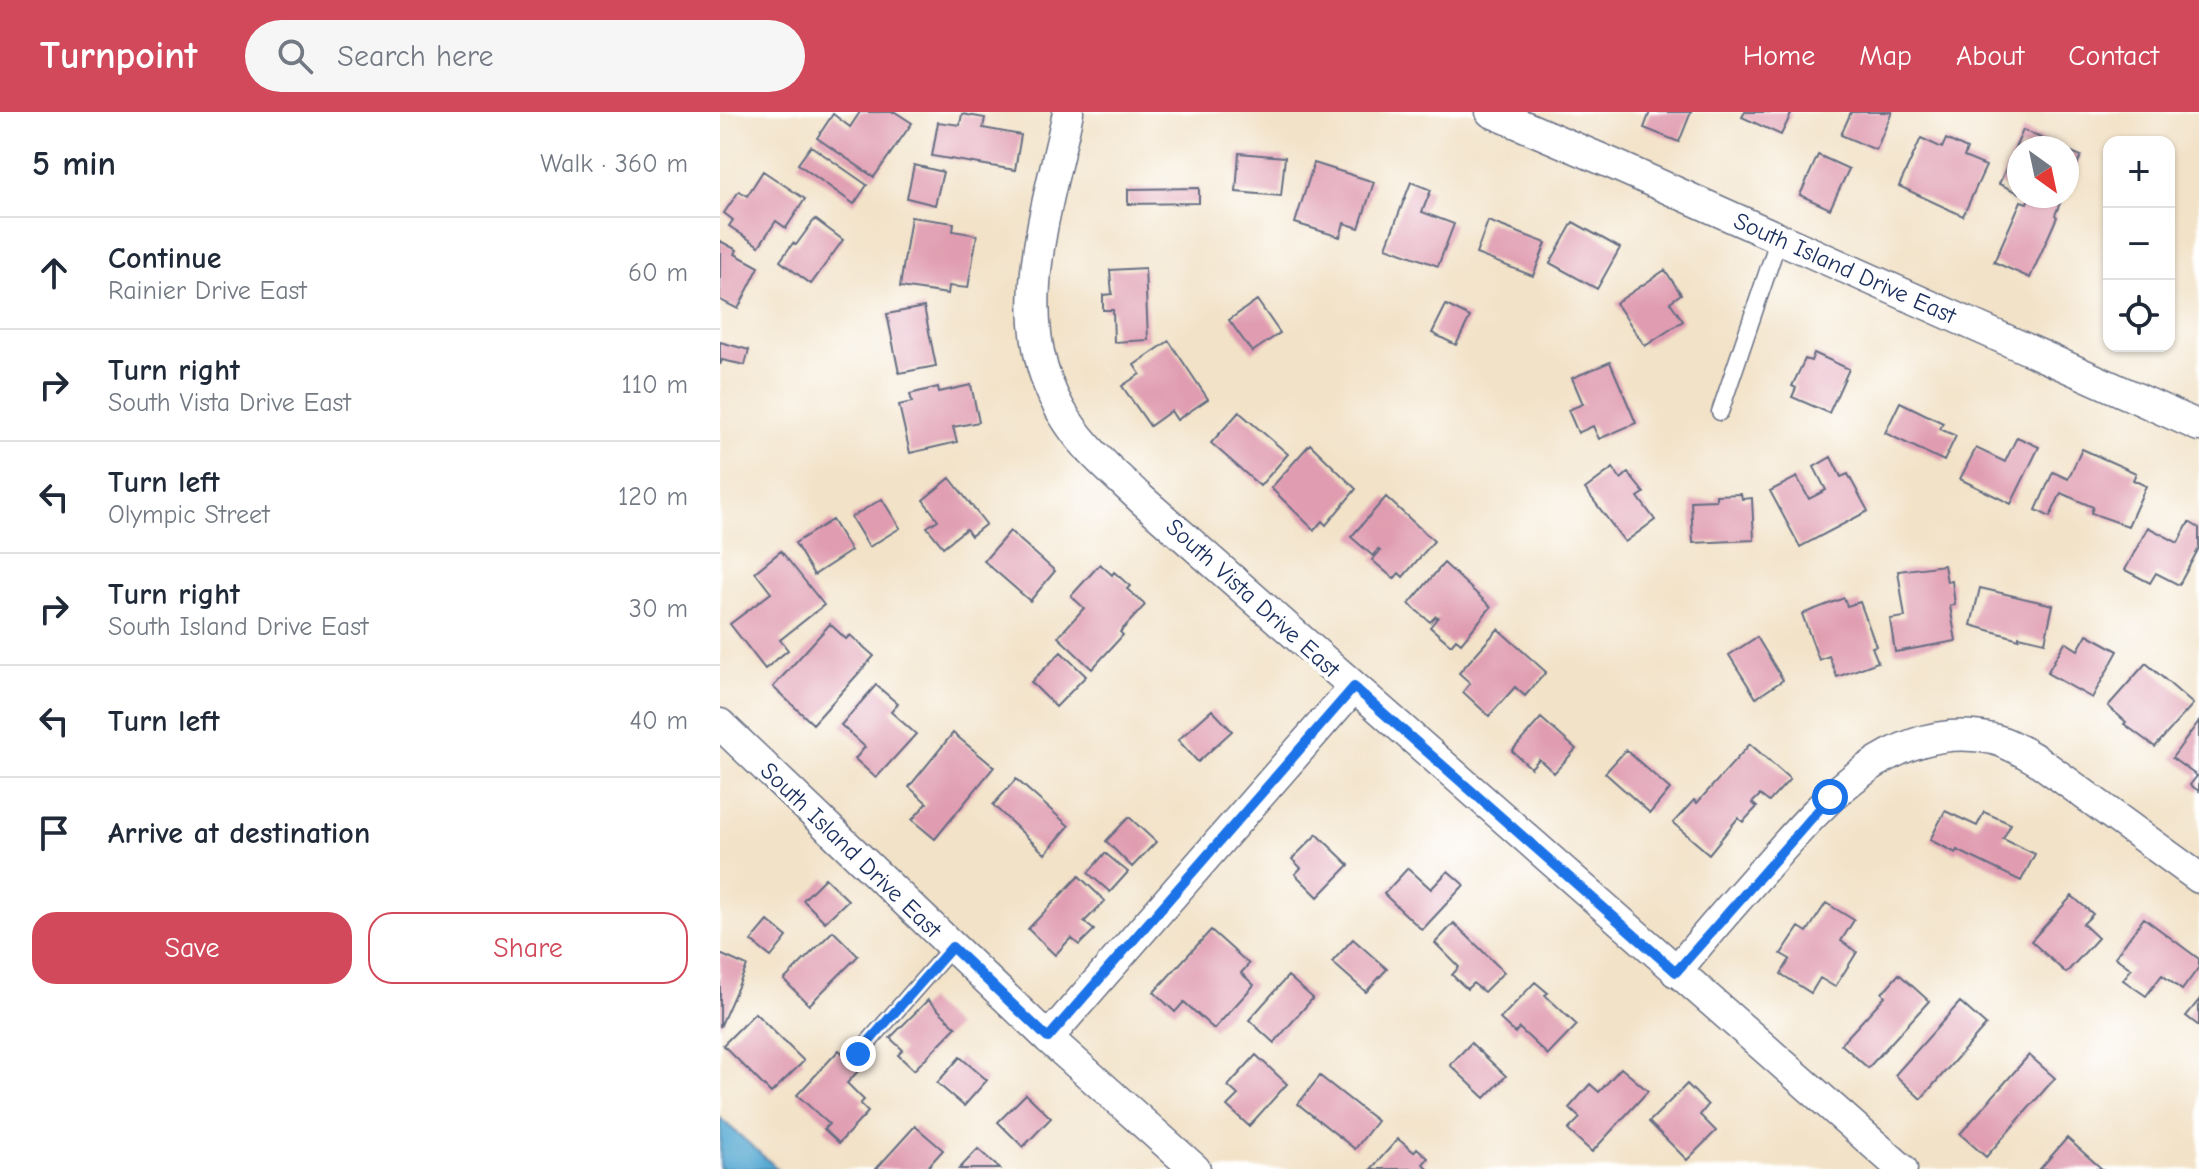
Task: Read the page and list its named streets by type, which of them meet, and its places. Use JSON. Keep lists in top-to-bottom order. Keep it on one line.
{"streets":{"street":["South Island Drive East","South Vista Drive East"]},"north":"bottom right","page":{"header":"Turnpoint","search":"Search here","nav":["Home","Map","About","Contact"],"heading":["5 min","Walk · 360 m"],"map_buttons":["+","−"],"list":[["Continue","Rainier Drive East","60 m"],["Turn right","South Vista Drive East","110 m"],["Turn left","Olympic Street","120 m"],["Turn right","South Island Drive East","30 m"],["Turn left","40 m"],"Arrive at destination"],"buttons":["Save","Share"]}}
